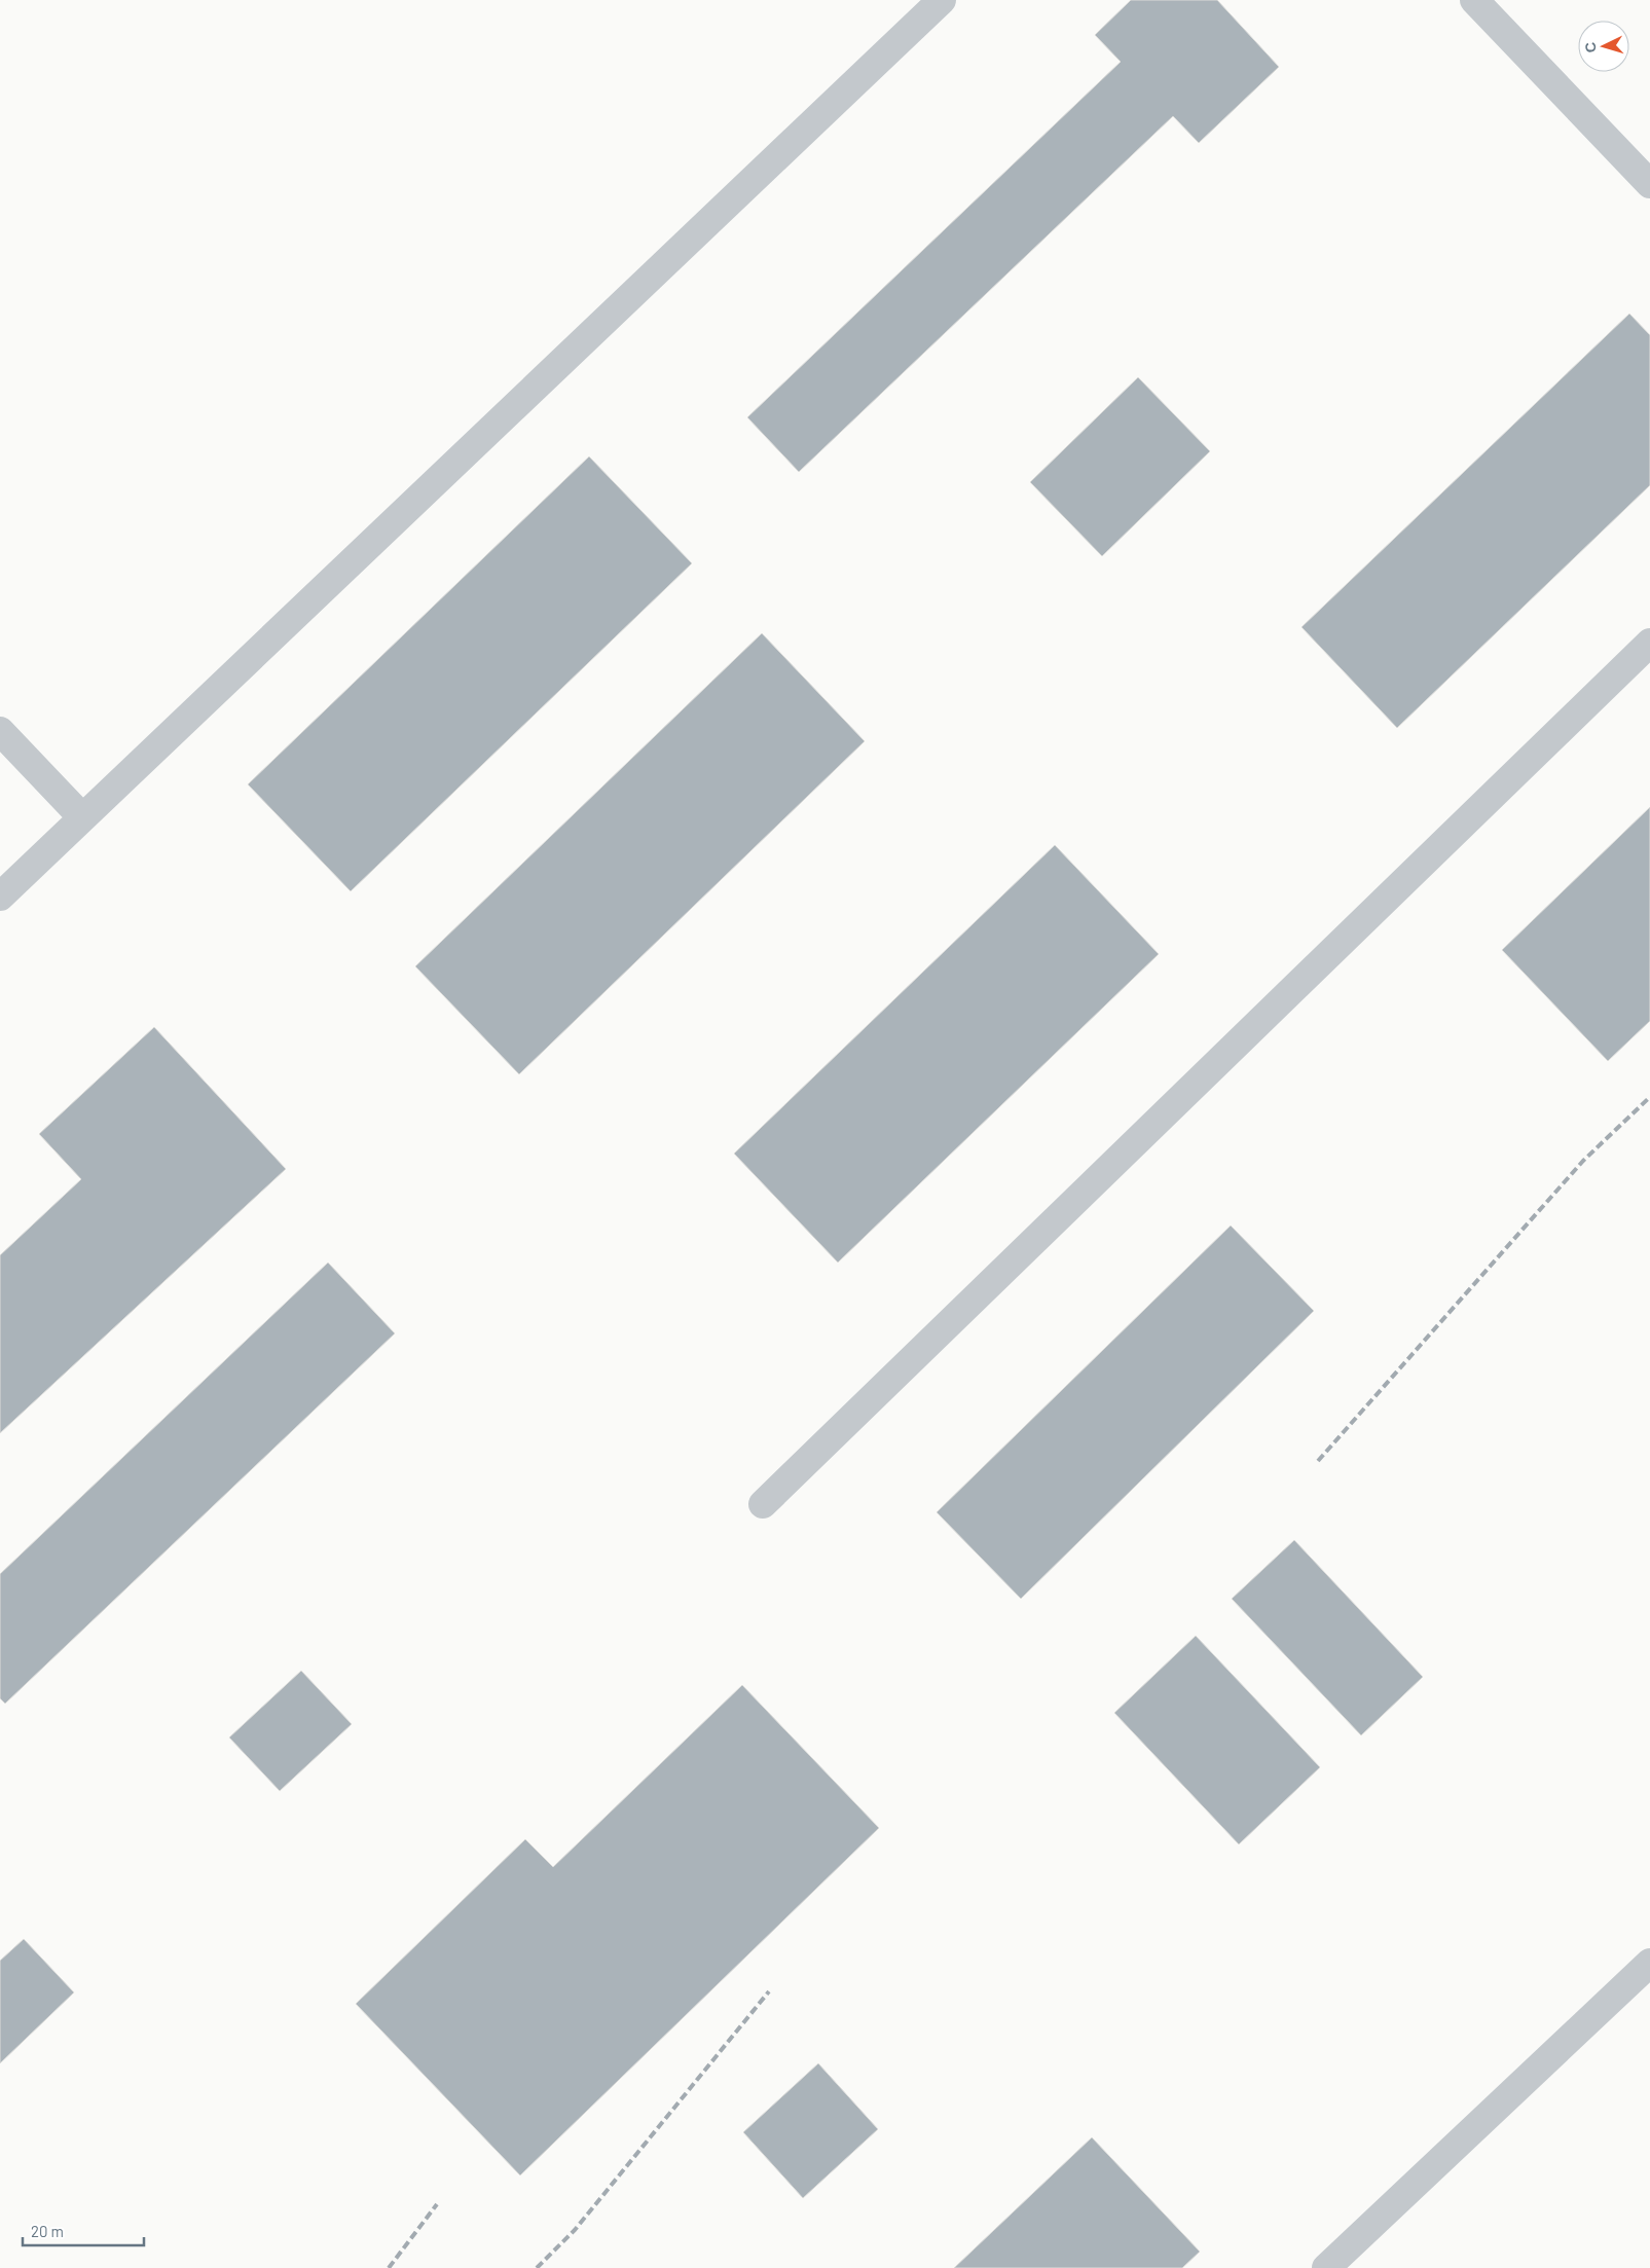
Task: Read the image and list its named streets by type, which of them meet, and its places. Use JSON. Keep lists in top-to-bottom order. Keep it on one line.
{"scale_bar":"20 m","north":"left"}
